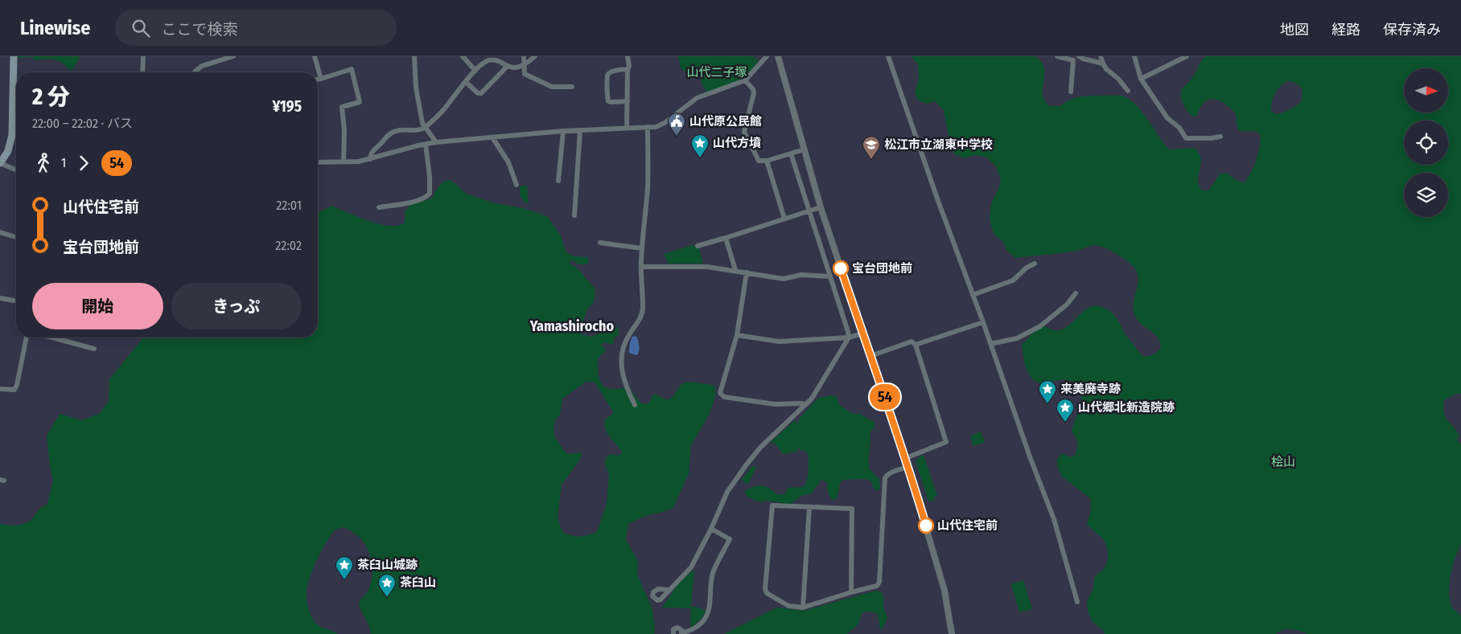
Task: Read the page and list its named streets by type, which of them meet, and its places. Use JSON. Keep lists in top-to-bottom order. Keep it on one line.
{"districts":["Yamashirocho"],"parks":["山代二子塚","桧山"],"places":{"public building":["山代原公民館"],"place":["山代方墳","来美廃寺跡","山代郷北新造院跡","茶臼山城跡","茶臼山"],"school or university":["松江市立湖東中学校"],"other":["宝台団地前","山代住宅前"]},"lines":["bus line 54"],"north":"right","page":{"header":"Linewise","search":"ここで検索","nav":["地図","経路","保存済み"],"on_map":"54","heading":["2 分","22:00 – 22:02 · バス","¥195"],"legs":["1","54"],"list":[{"name":"山代住宅前","value":"22:01"},{"name":"宝台団地前","value":"22:02"}],"buttons":["開始","きっぷ"]}}
